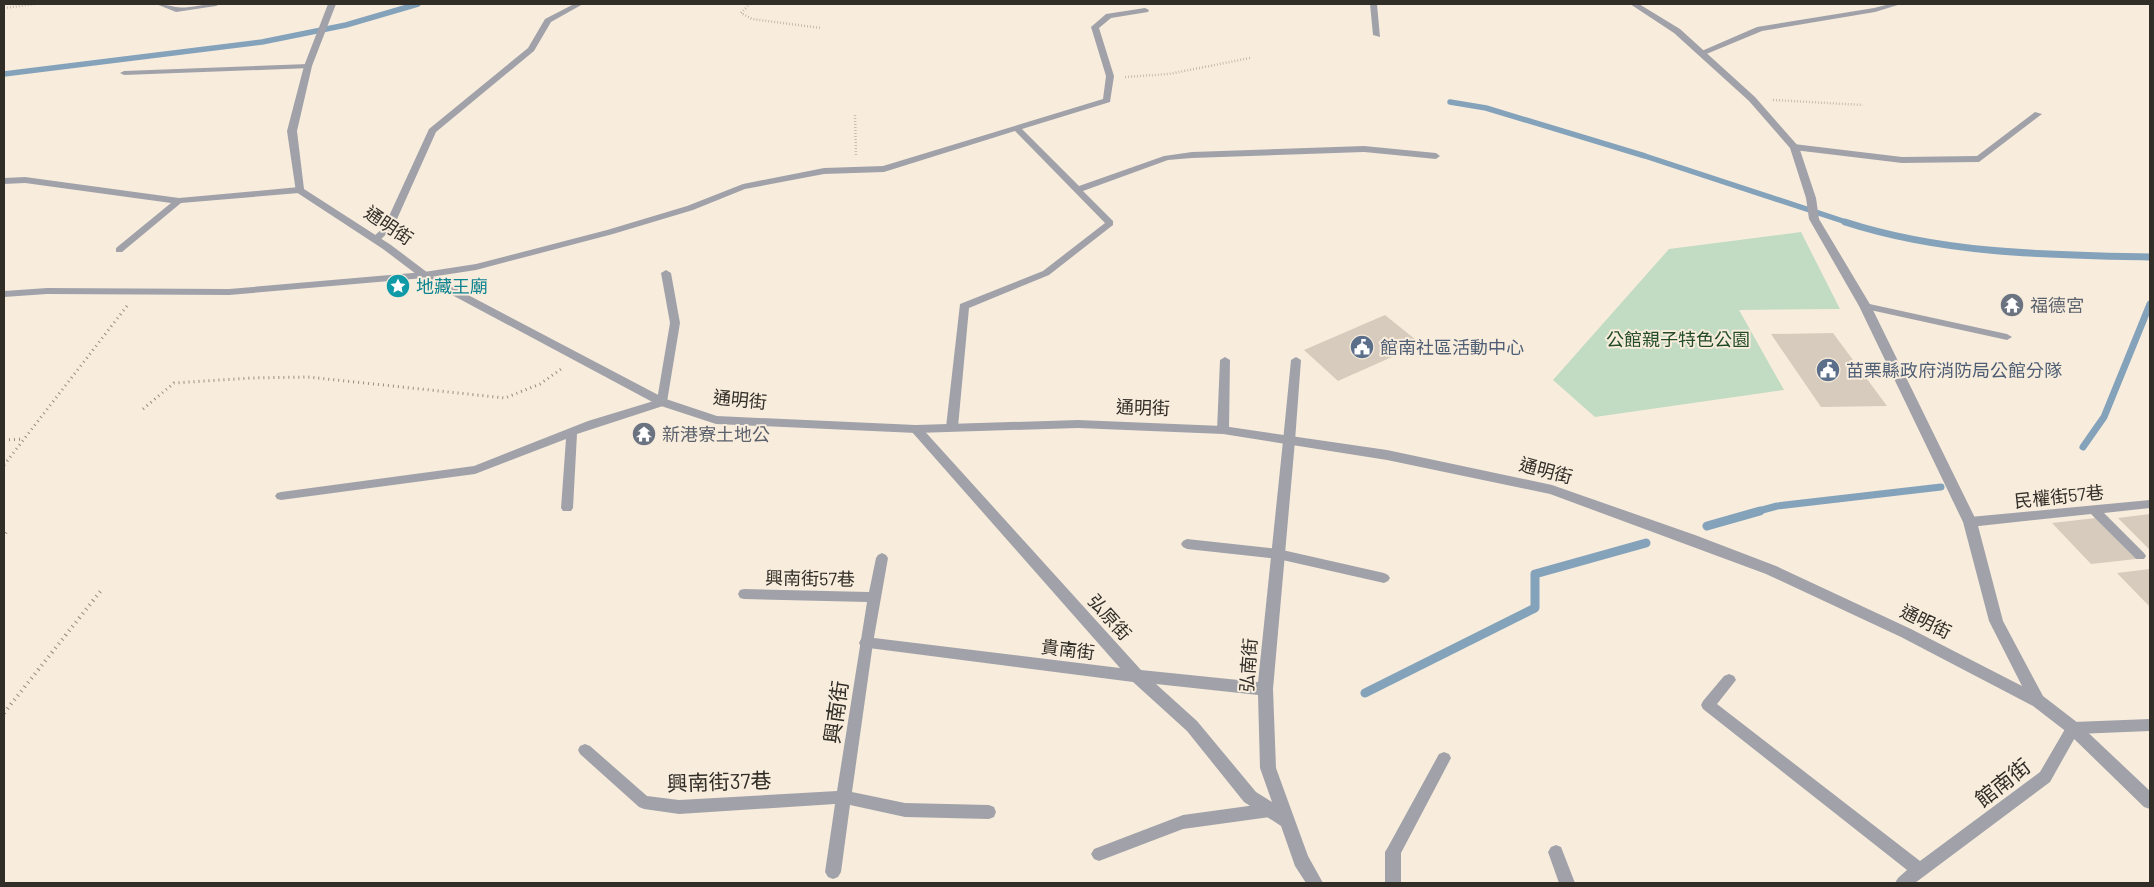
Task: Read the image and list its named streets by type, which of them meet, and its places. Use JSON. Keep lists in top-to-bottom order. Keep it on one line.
{"streets":{"street":["通明街","弘原街","貴南街","弘南街"],"lane":["民權街57巷","興南街57巷","興南街","興南街37巷","館南街"]},"crossings":[["通明街","弘原街"],["通明街","弘南街"],["通明街","館南街"],["興南街57巷","興南街"],["弘原街","貴南街"],["弘原街","弘南街"],["貴南街","弘南街"],["貴南街","興南街"],["興南街","興南街37巷"]],"parks":["公館親子特色公園"],"places":{"place":["地藏王廟"],"temple":["福德宮","新港寮土地公"],"public building":["館南社區活動中心","苗栗縣政府消防局公館分隊"]}}
